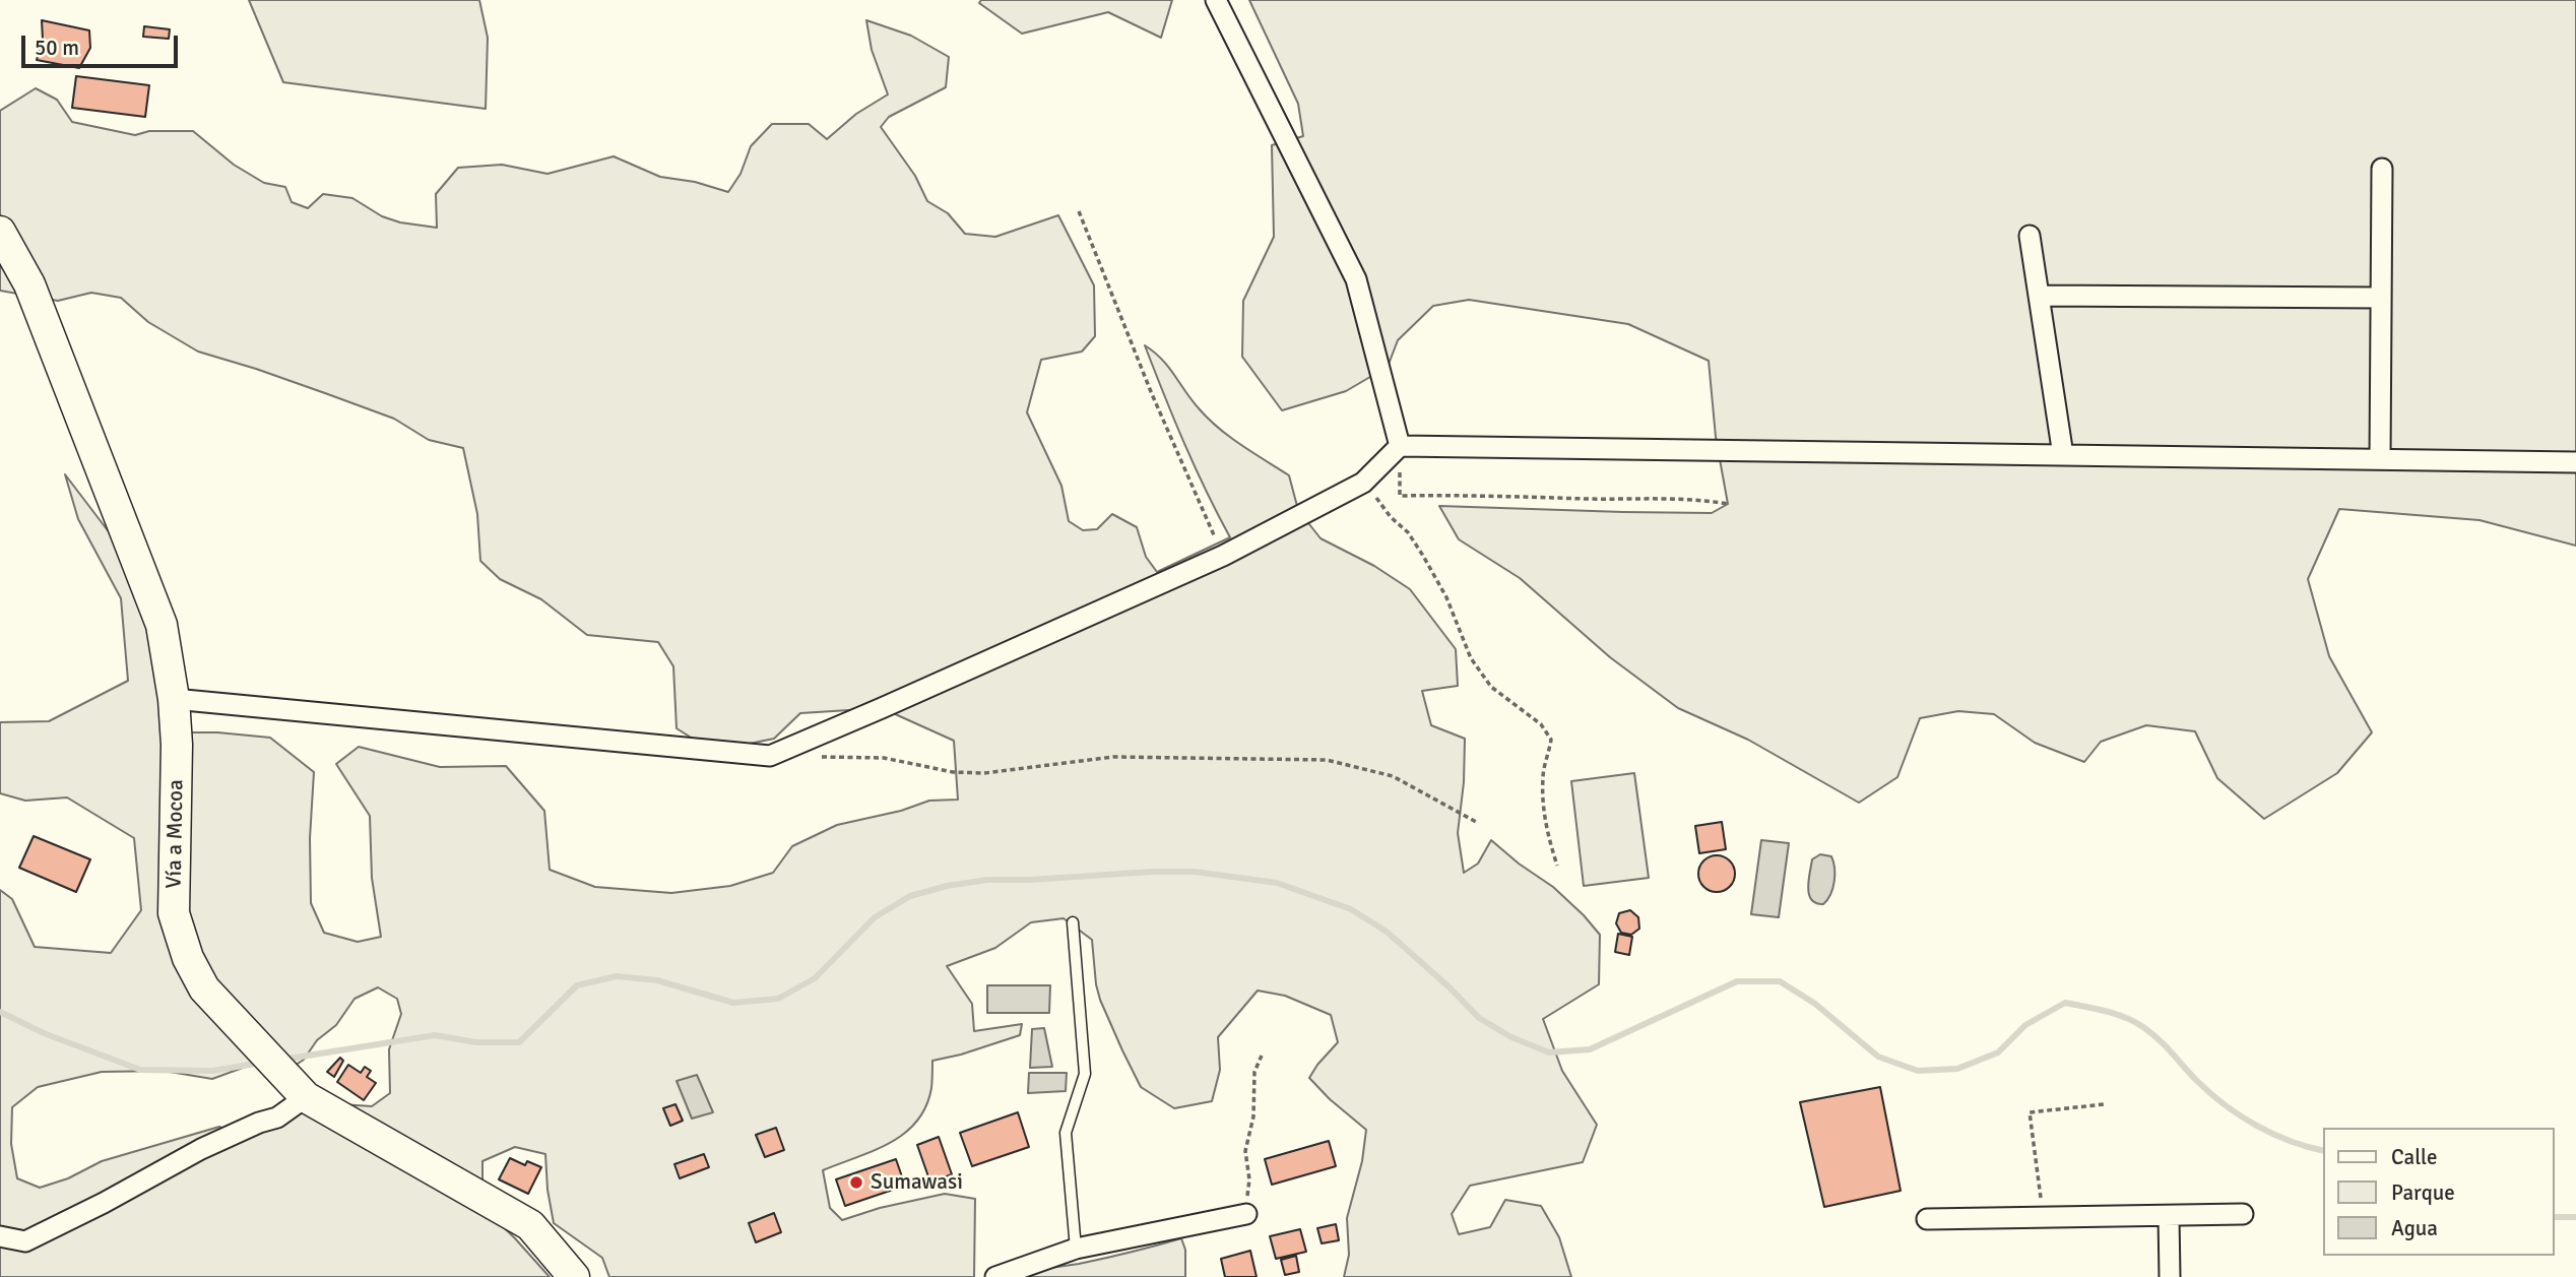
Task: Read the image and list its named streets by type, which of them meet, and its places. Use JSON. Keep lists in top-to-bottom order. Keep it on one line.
{"streets":{"main road":["Vía a Mocoa"]},"places":["Sumawasi"],"legend":["Calle","Parque","Agua"],"scale_bar":"50 m"}
